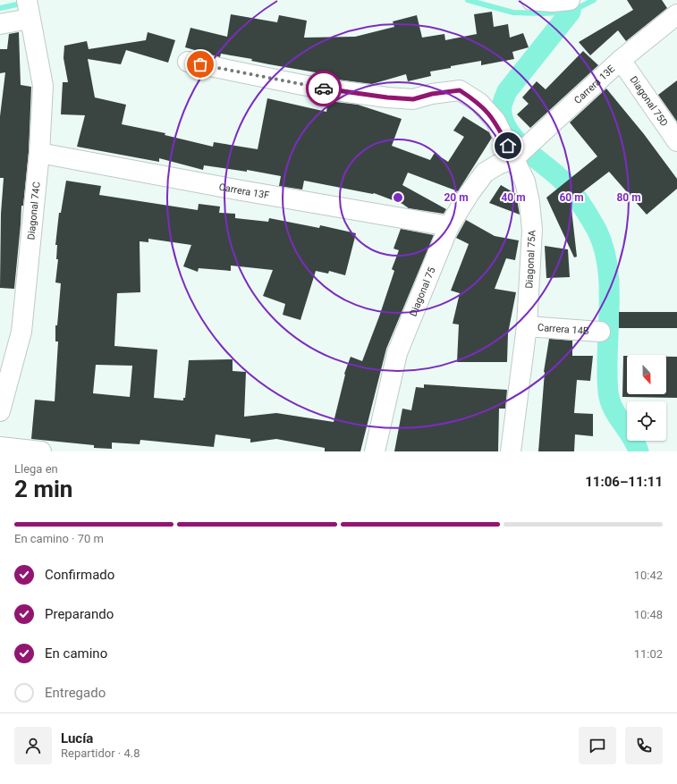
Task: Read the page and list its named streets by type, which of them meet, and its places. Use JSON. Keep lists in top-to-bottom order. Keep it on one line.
{"streets":{"street":["Carrera 13E","Diagonal 75D","Carrera 13F","Diagonal 74C","Diagonal 75A","Diagonal 75","Carrera 14B"]},"crossings":[["Carrera 13E","Diagonal 75D"],["Carrera 13E","Diagonal 75A"],["Carrera 13E","Diagonal 75"],["Carrera 13F","Diagonal 74C"],["Carrera 13F","Diagonal 75"],["Diagonal 75A","Diagonal 75"],["Diagonal 75A","Carrera 14B"]],"north":"bottom","page":{"heading":["2 min","Llega en","11:06–11:11"],"panel":["Lucía","Repartidor · 4.8"],"bar":"En camino · 70 m","list":[["Confirmado","10:42"],["Preparando","10:48"],["En camino","11:02"],"Entregado"]},"rings":["20 m","40 m","60 m","80 m"]}
